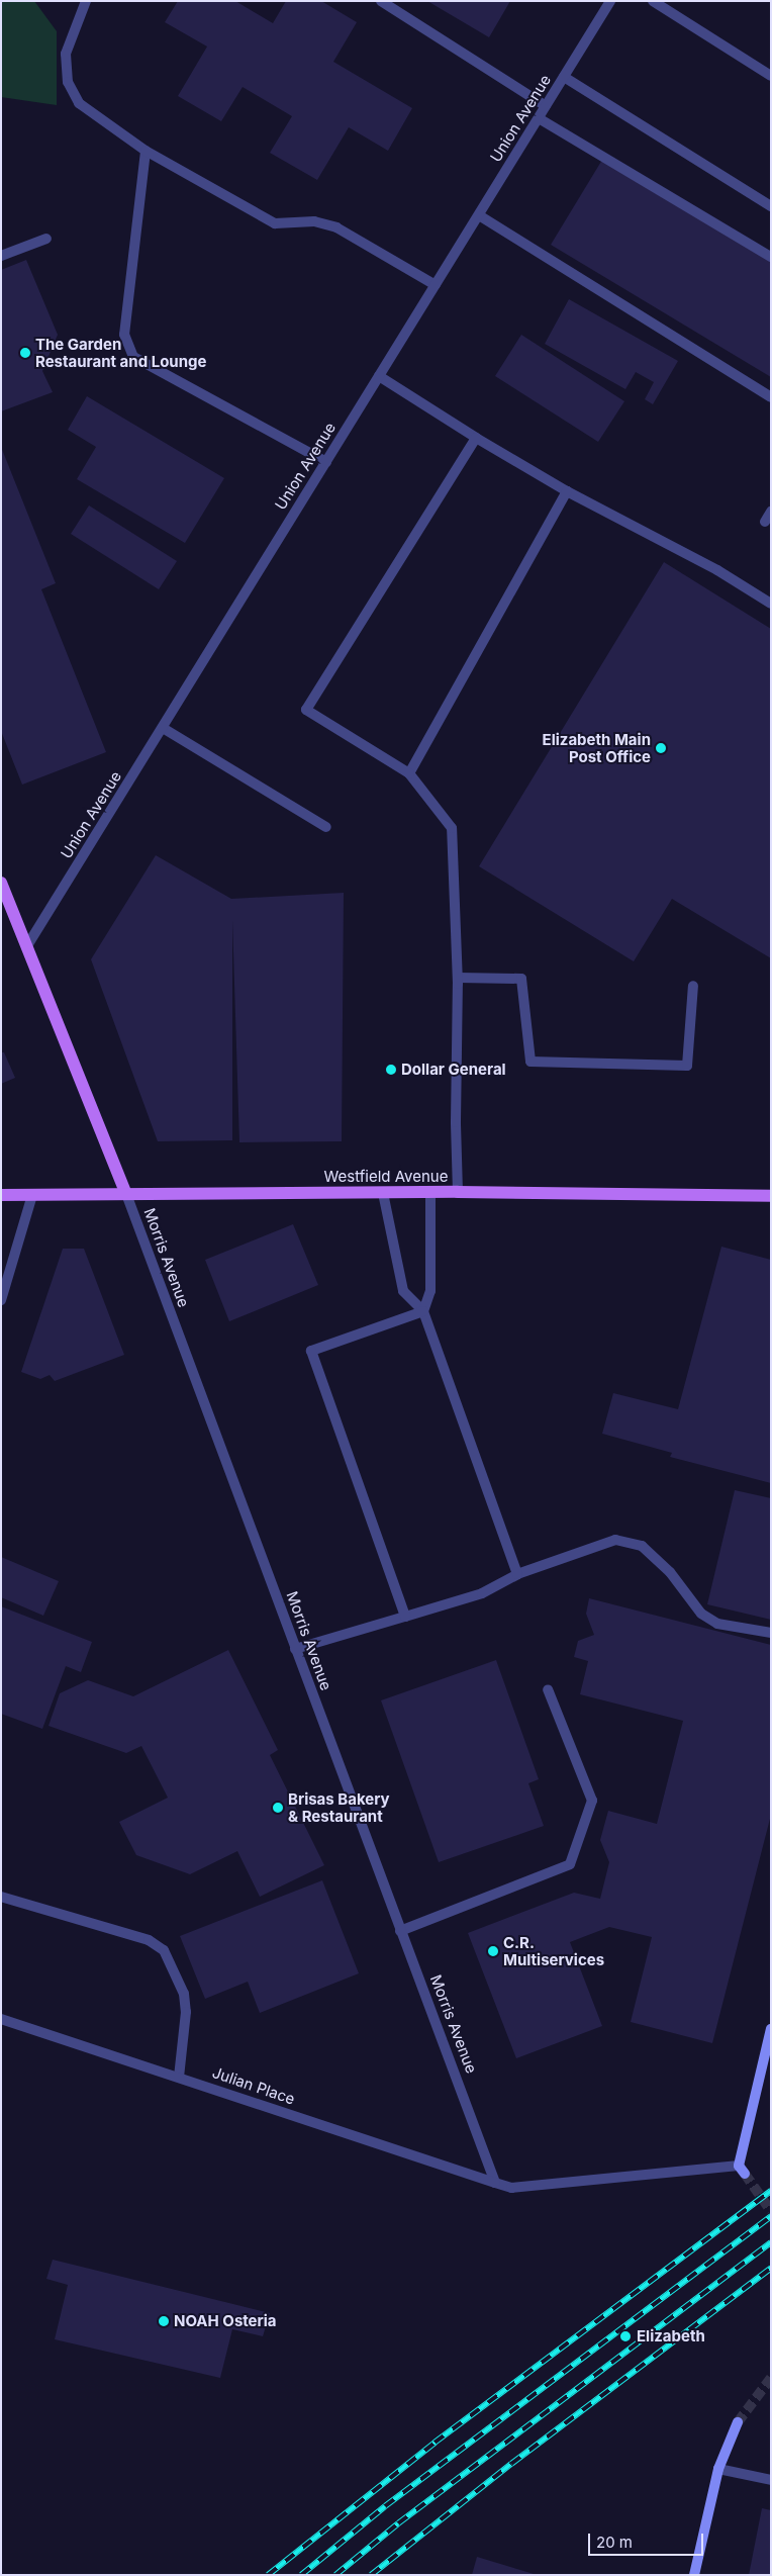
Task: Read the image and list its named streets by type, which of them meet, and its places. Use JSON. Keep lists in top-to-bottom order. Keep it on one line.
{"streets":{"main road":["Westfield Avenue","Morris Avenue"],"street":["Union Avenue","Julian Place"]},"crossings":[["Union Avenue","Morris Avenue"],["Westfield Avenue","Morris Avenue"],["Morris Avenue","Julian Place"]],"places":["The Garden Restaurant and Lounge","Elizabeth Main Post Office","Dollar General","Brisas Bakery & Restaurant","C.R. Multiservices","NOAH Osteria","Elizabeth"],"scale_bar":"20 m"}
